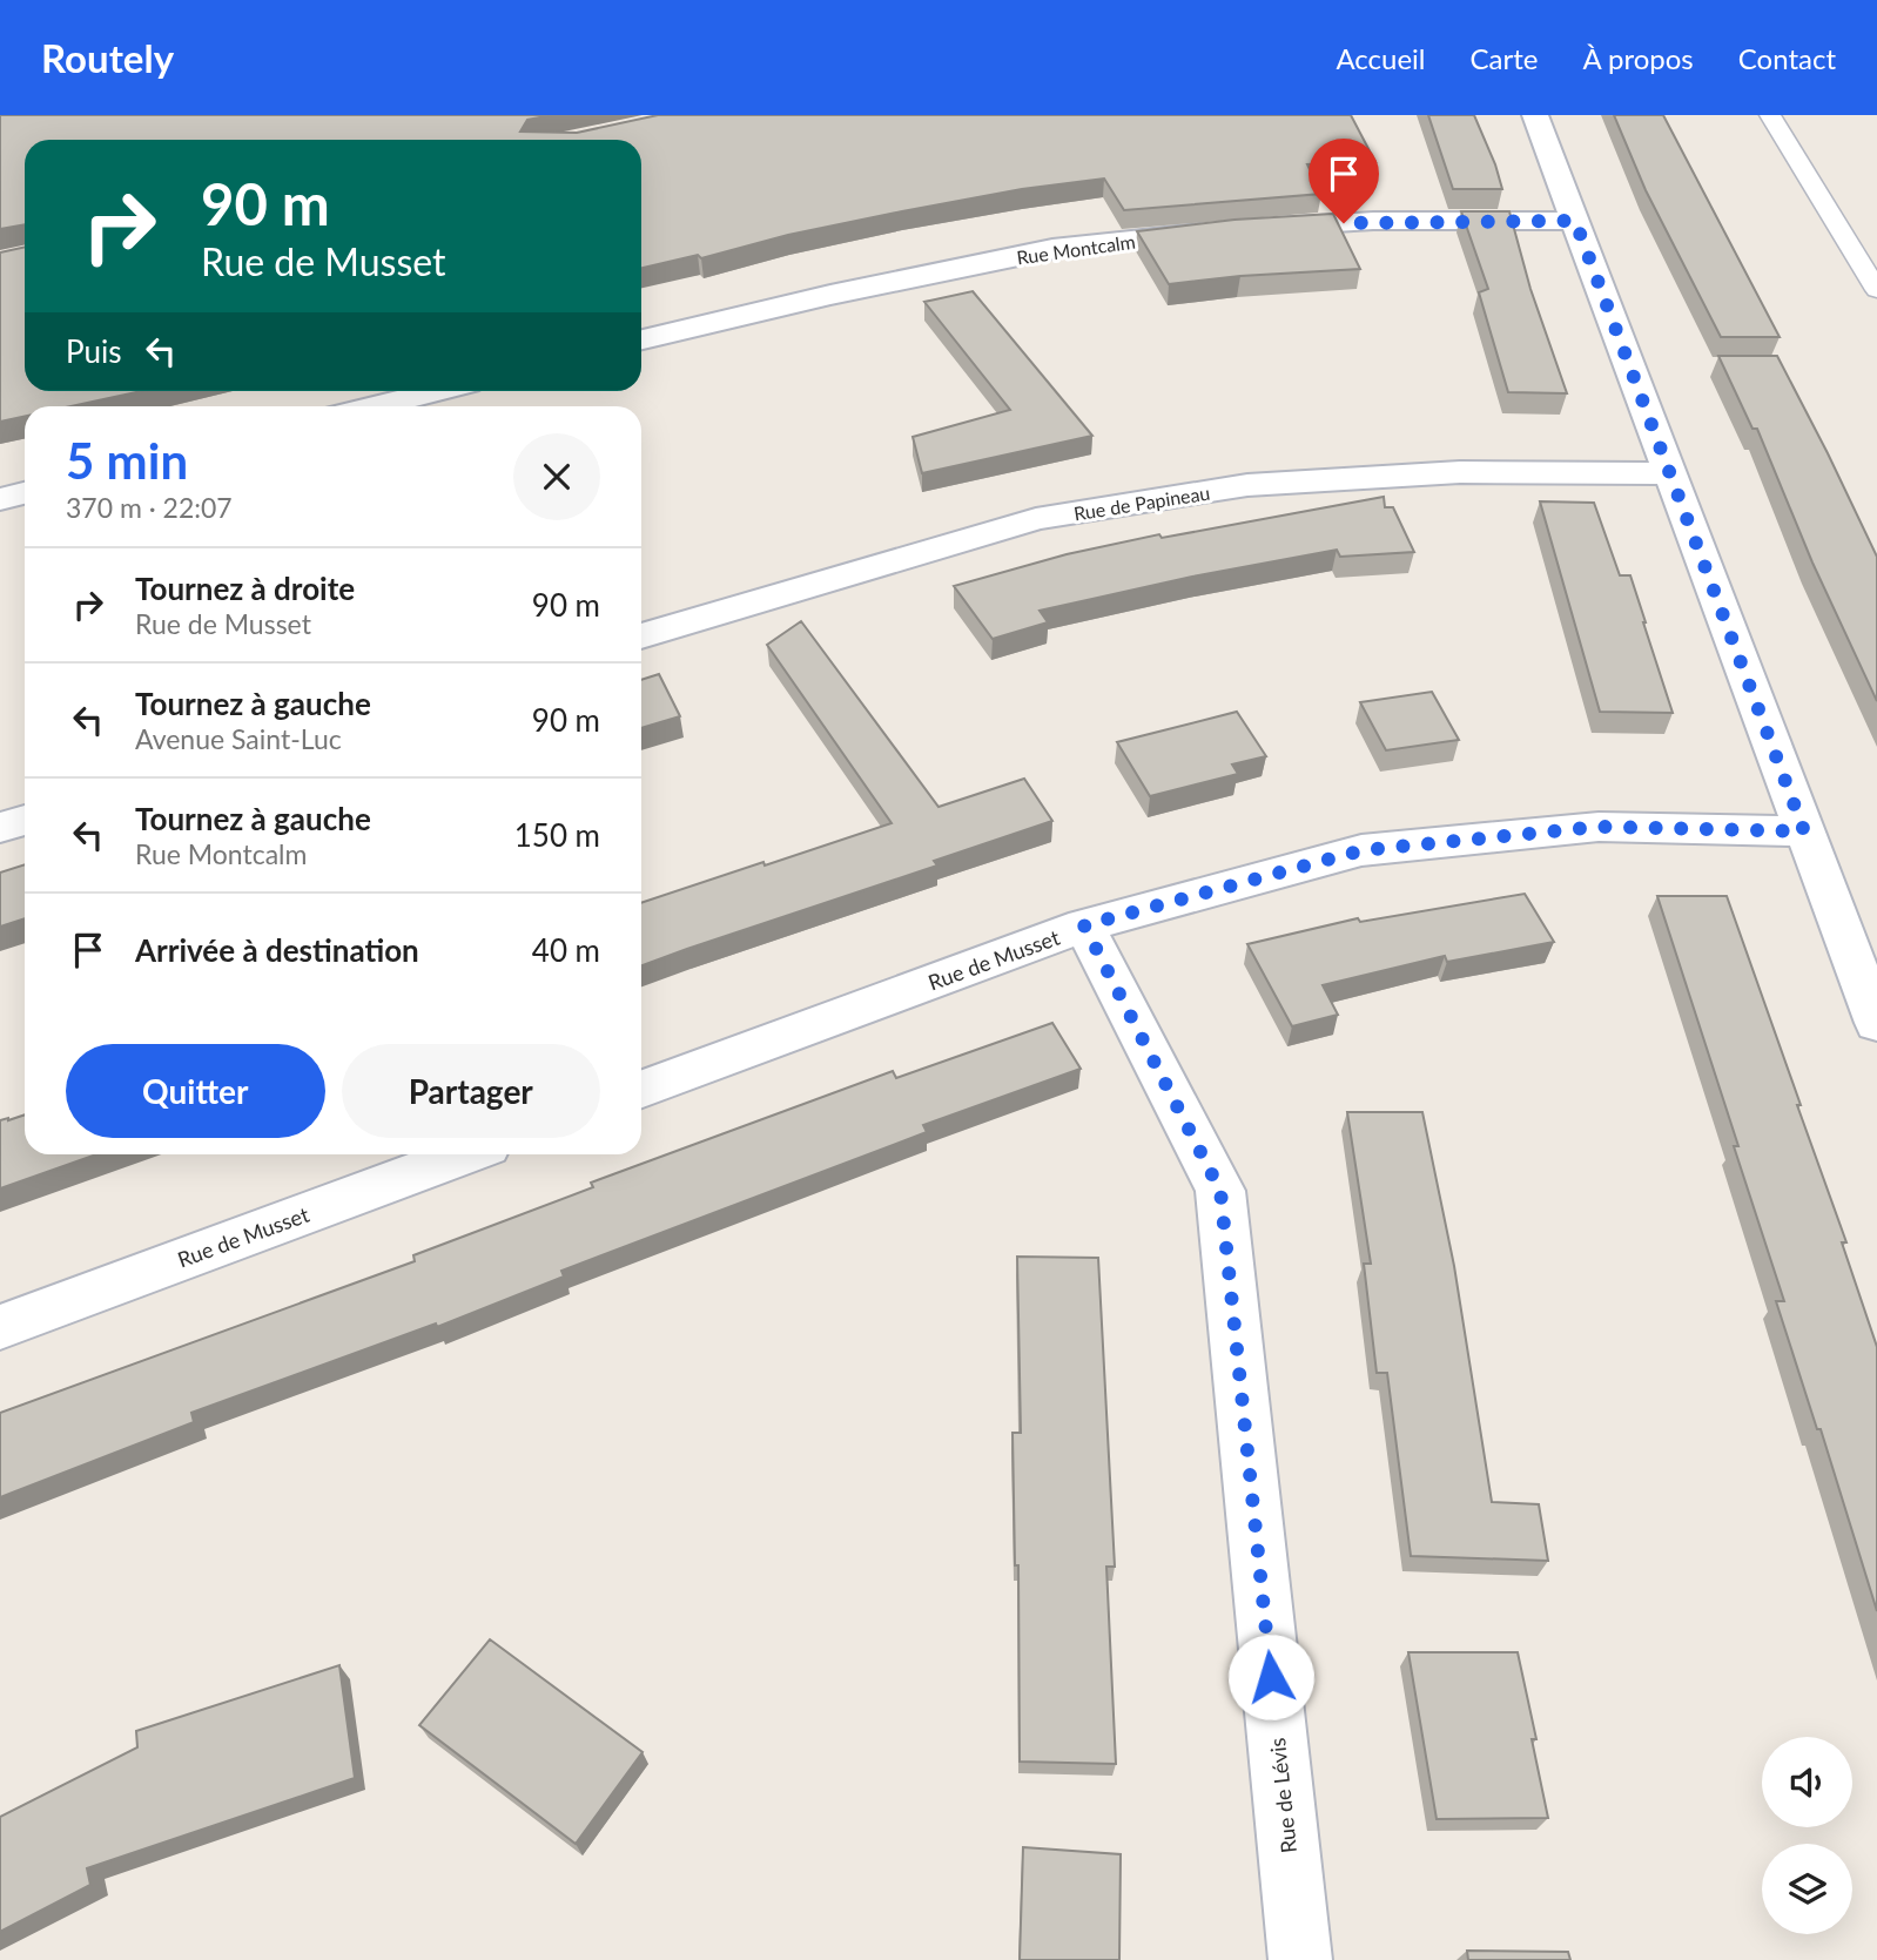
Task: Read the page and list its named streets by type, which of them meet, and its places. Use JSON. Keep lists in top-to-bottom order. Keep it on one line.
{"streets":{"street":["Rue Montcalm","Rue de Papineau","Rue de Musset","Rue de Lévis"]},"crossings":[["Rue de Musset","Rue de Lévis"]],"page":{"header":"Routely","nav":["Accueil","Carte","À propos","Contact"],"turn":["90 m","Rue de Musset"],"then":"Puis","heading":["5 min","370 m · 22:07"],"list":[{"name":"Tournez à droite","note":"Rue de Musset","value":"90 m"},{"name":"Tournez à gauche","note":"Avenue Saint-Luc","value":"90 m"},{"name":"Tournez à gauche","note":"Rue Montcalm","value":"150 m"},{"name":"Arrivée à destination","value":"40 m"}],"buttons":["Quitter","Partager"]}}
